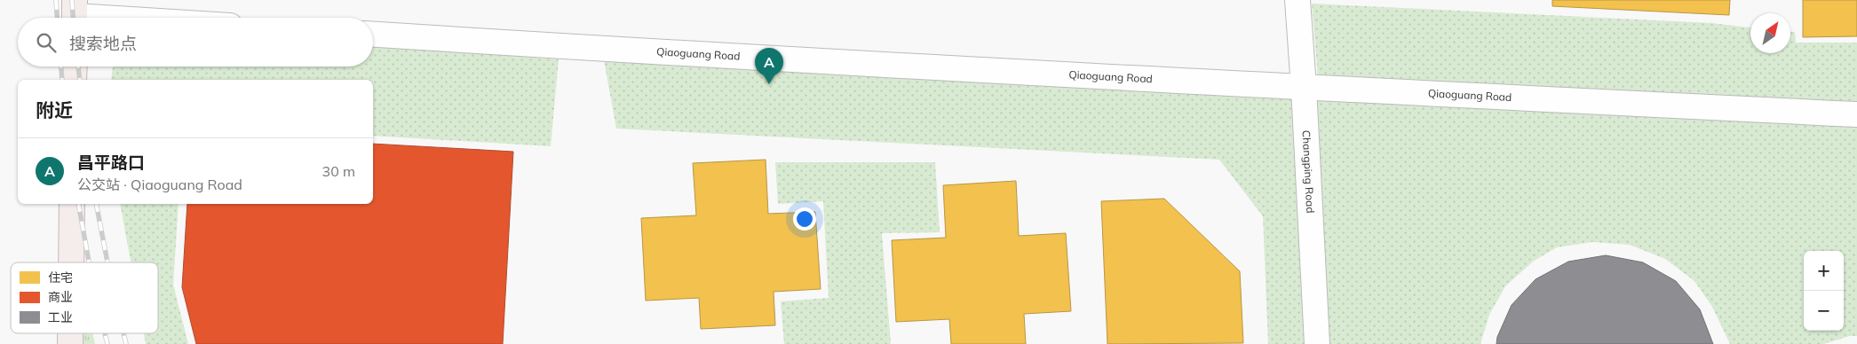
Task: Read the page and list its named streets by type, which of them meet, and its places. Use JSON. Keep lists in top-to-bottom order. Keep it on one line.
{"streets":{"street":["Qiaoguang Road","Changping Road"]},"crossings":[["Qiaoguang Road","Changping Road"]],"legend":["住宅","商业","工业"],"north":"top right","page":{"search":"搜索地点","pins":"A","heading":"附近","list":[{"mark":"A","name":"昌平路口","note":"公交站 · Qiaoguang Road","value":"30 m"}],"map_buttons":["+","−"]}}
